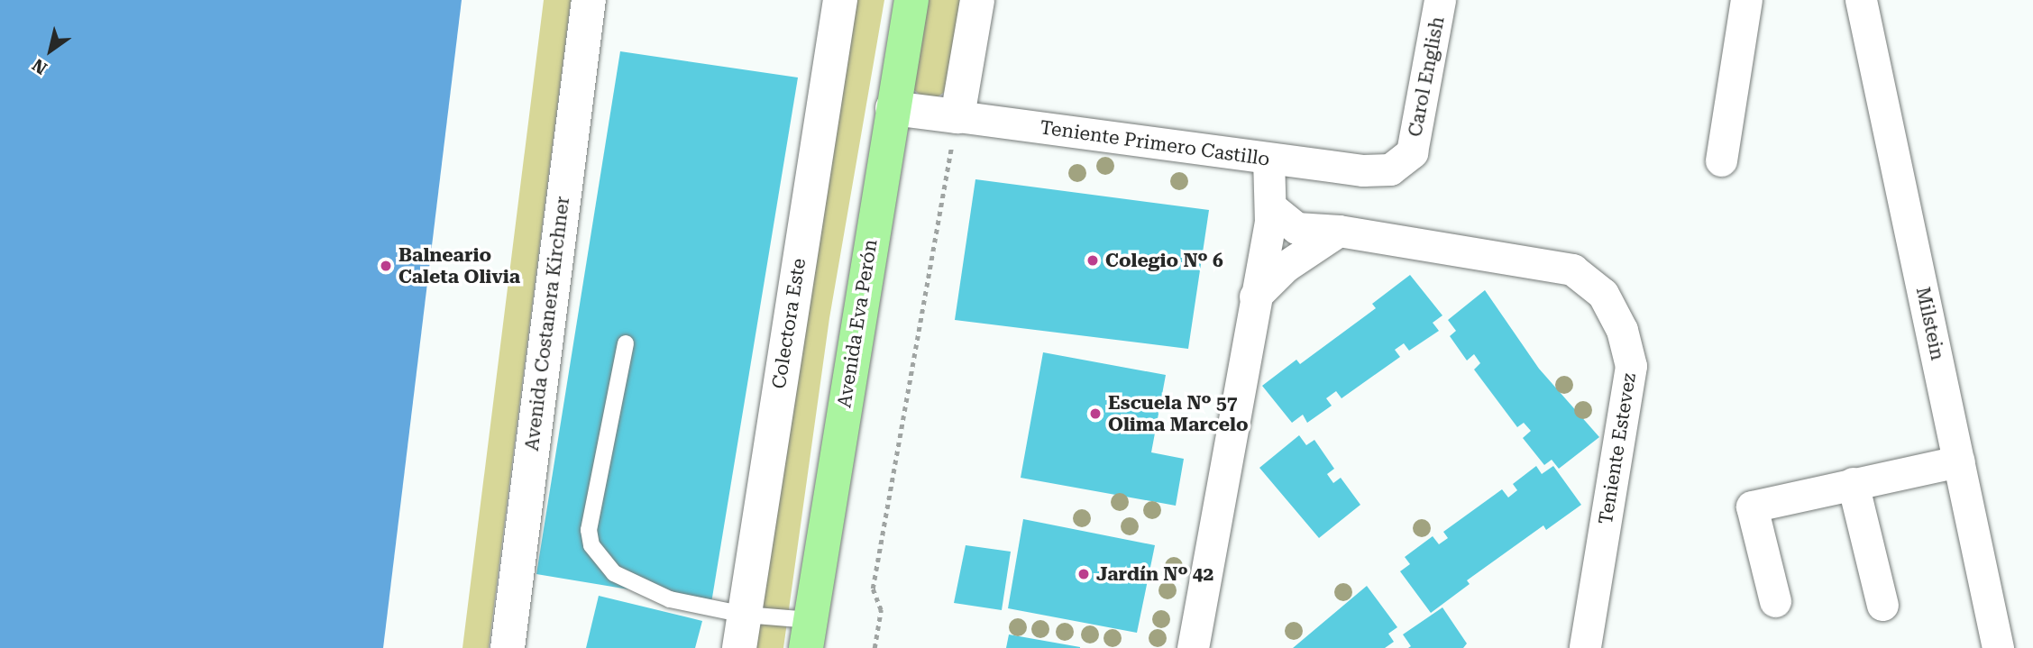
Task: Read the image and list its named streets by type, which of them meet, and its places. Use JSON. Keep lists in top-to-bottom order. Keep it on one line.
{"streets":{"highway":["Avenida Eva Perón"],"street":["Carol English","Teniente Primero Castillo","Avenida Costanera Kirchner","Colectora Este","Milstein","Teniente Estevez"]},"crossings":[["Carol English","Teniente Primero Castillo"],["Teniente Primero Castillo","Avenida Eva Perón"]],"places":["Colegio Nº 6","Balneario Caleta Olivia","Escuela Nº 57 Olima Marcelo","Jardín Nº 42"],"north":"bottom left"}
